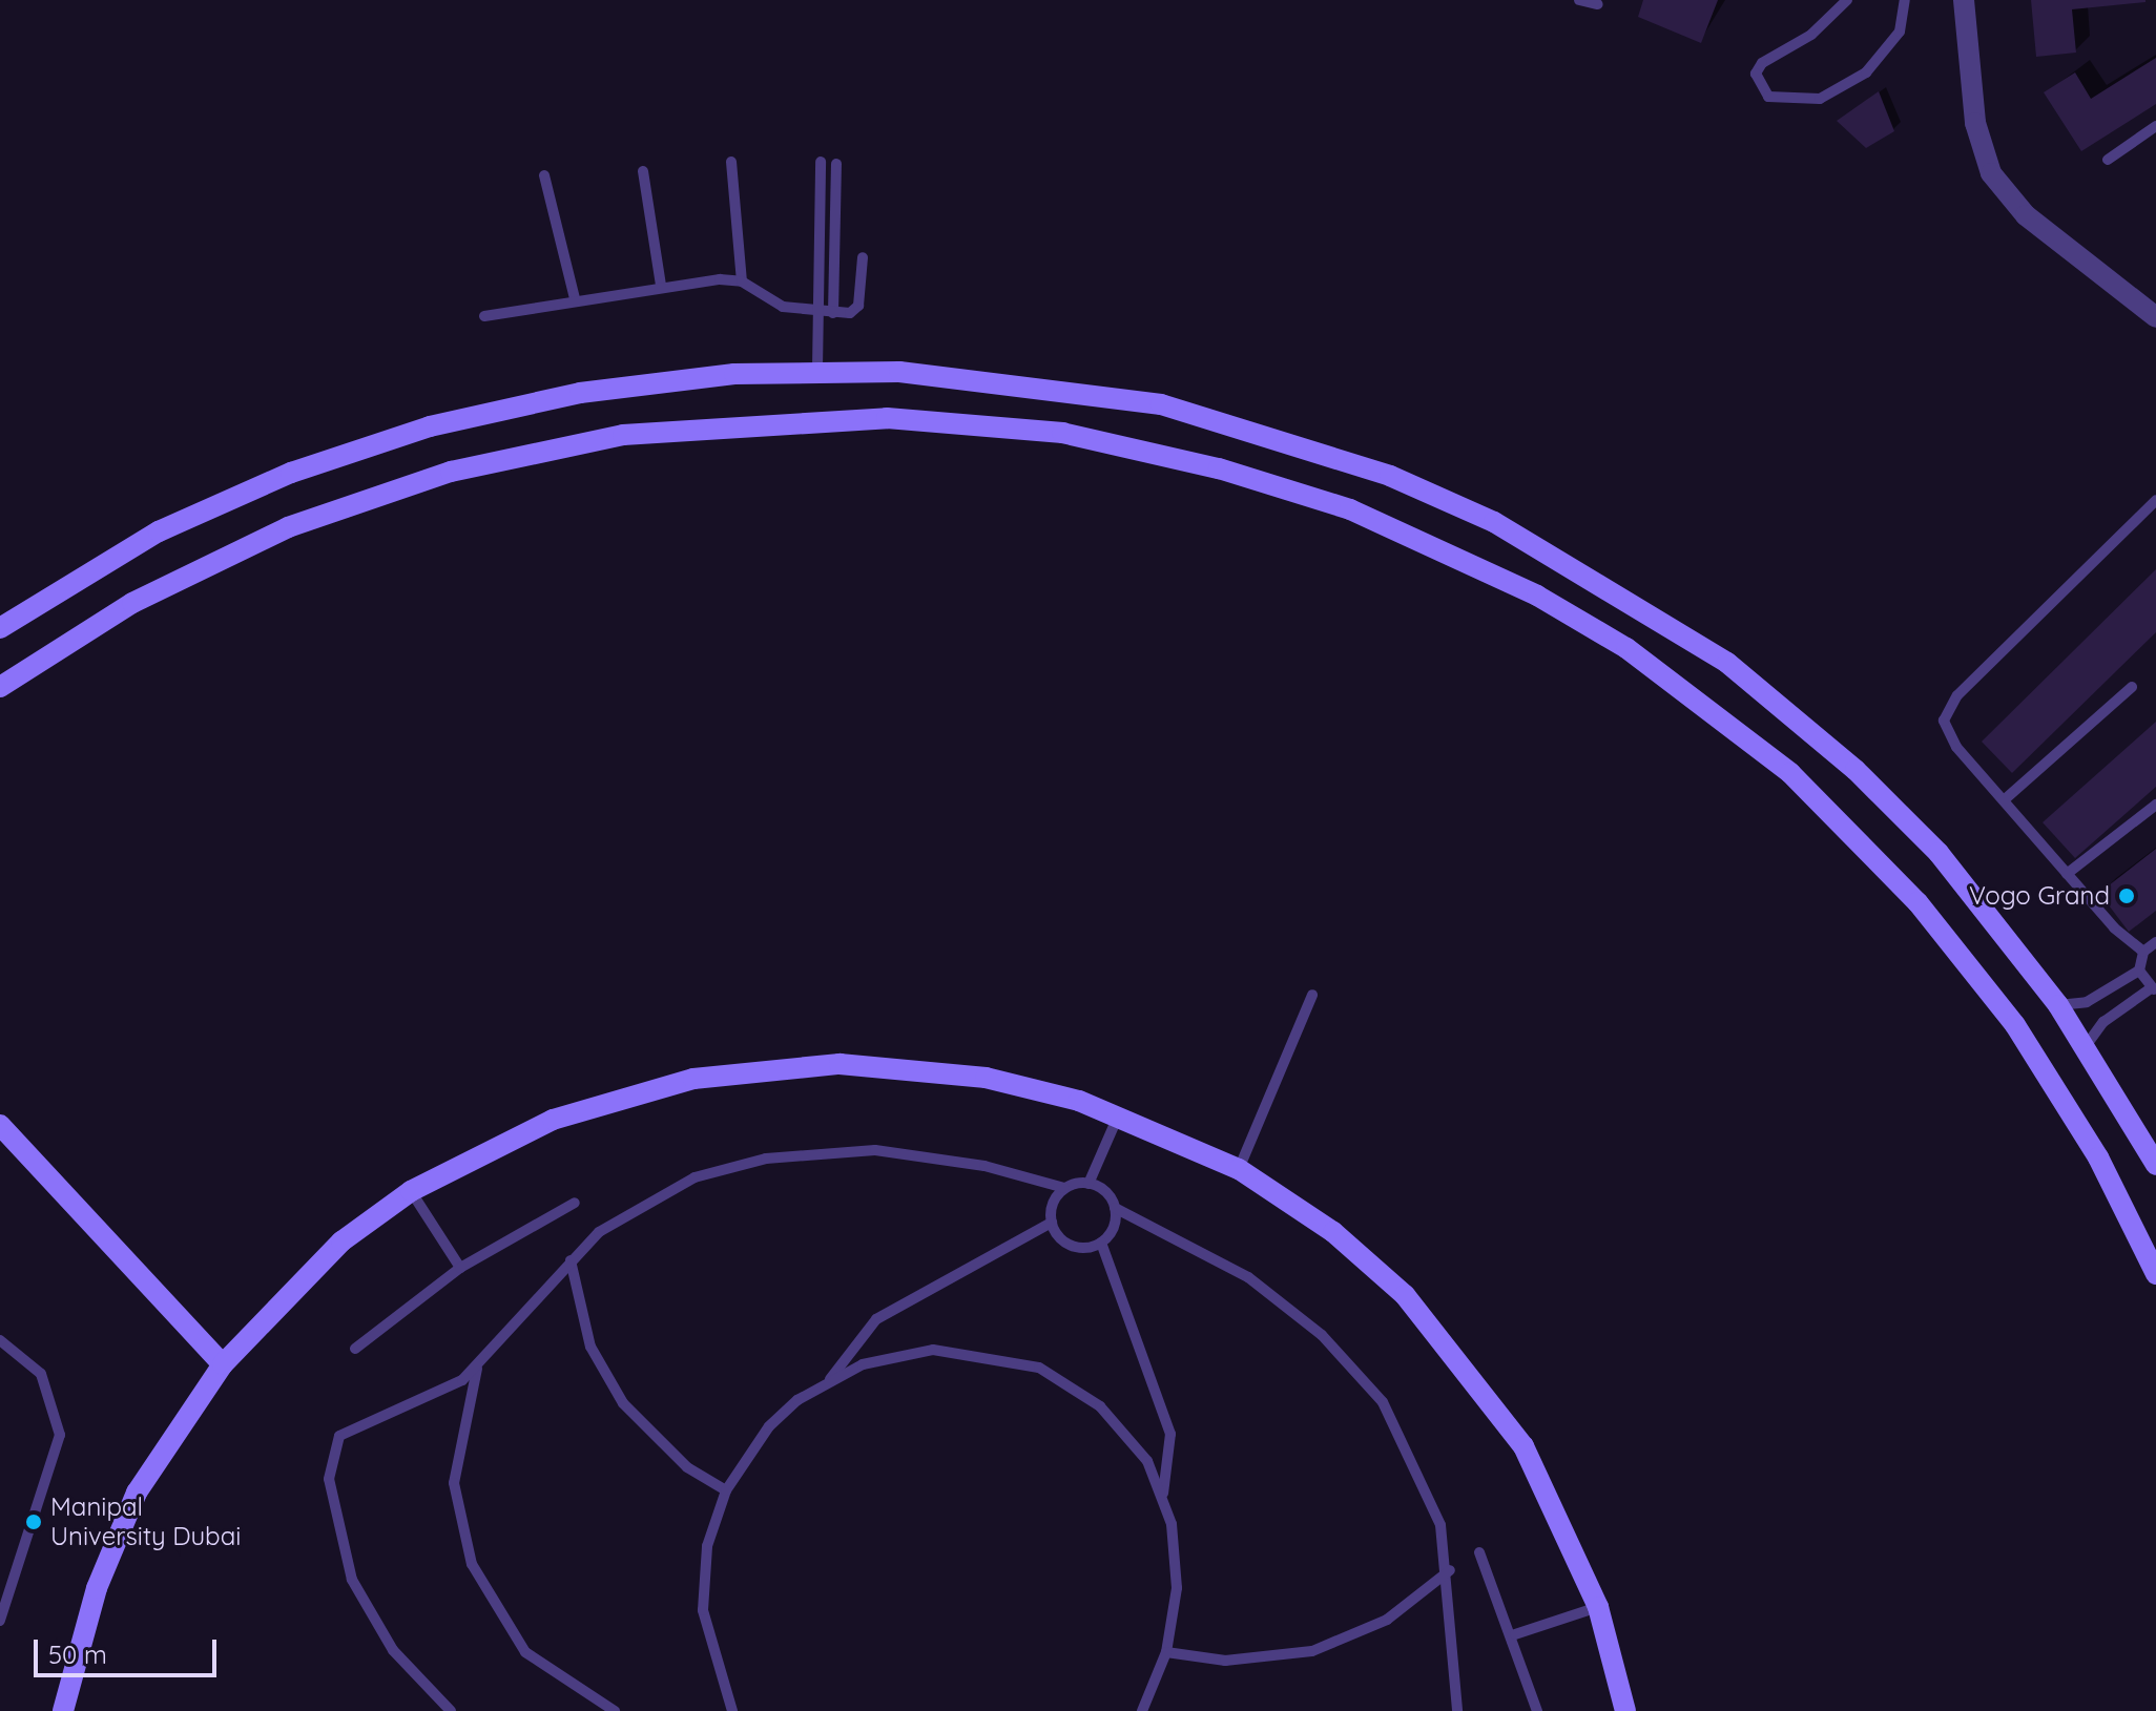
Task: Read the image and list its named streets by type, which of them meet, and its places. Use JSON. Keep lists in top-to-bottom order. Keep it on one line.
{"places":["Vogo Grand","Manipal University Dubai"],"scale_bar":"50 m"}
